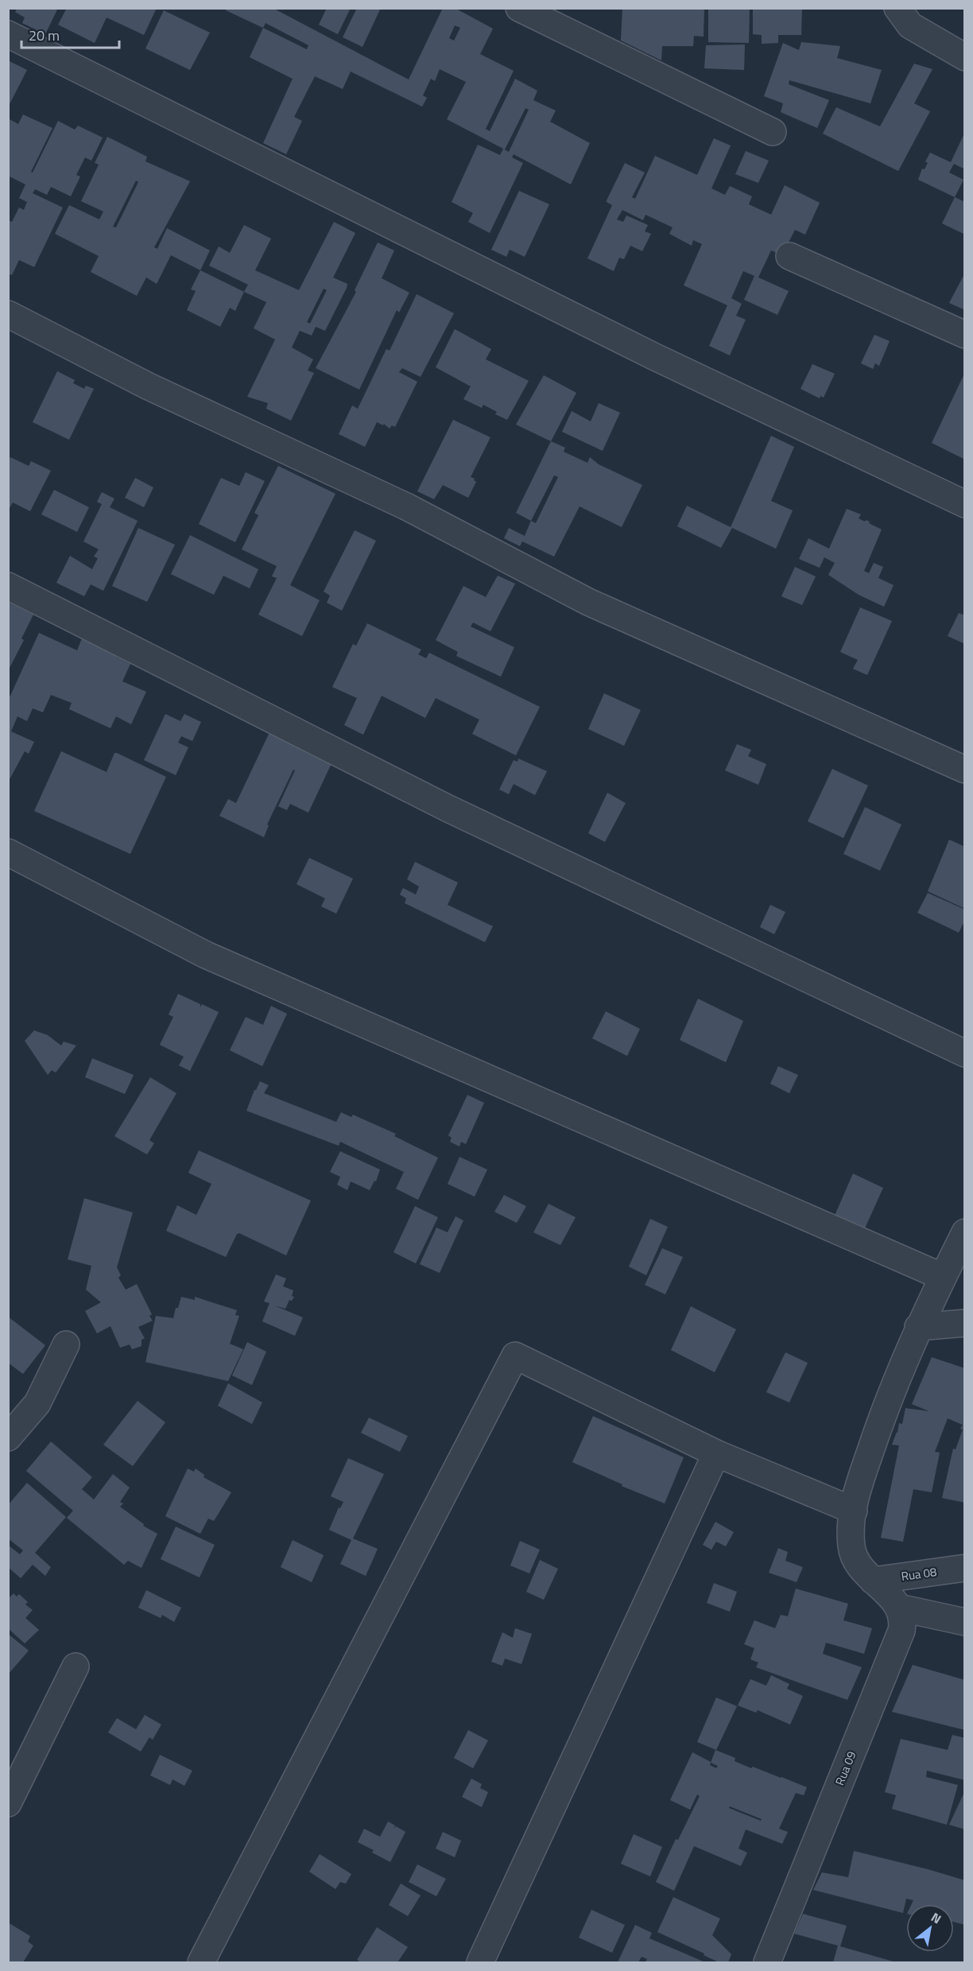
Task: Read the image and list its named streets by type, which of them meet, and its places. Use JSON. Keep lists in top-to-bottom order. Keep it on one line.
{"streets":{"street":["Rua 08","Rua 09"]},"scale_bar":"20 m","north":"top right"}
